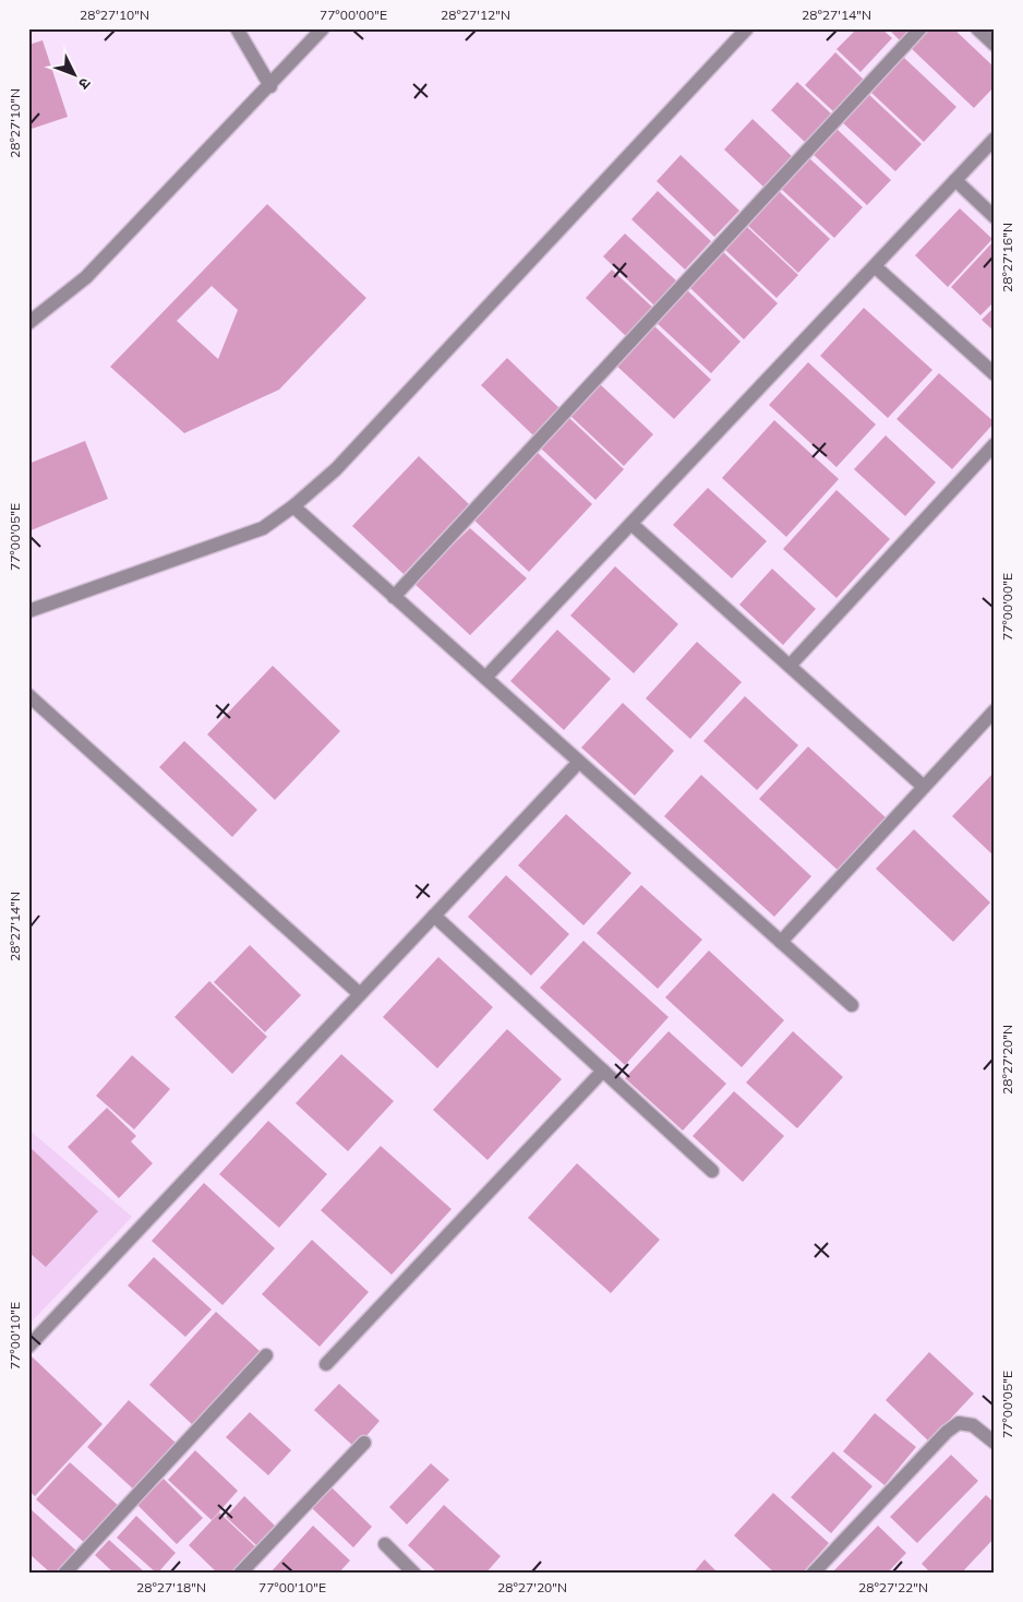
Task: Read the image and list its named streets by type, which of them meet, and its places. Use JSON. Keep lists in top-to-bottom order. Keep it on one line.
{"north":"bottom right","coordinates":["28°27'10\"N","77°00'00\"E","28°27'12\"N","28°27'14\"N","28°27'16\"N","77°00'05\"E","28°27'20\"N","77°00'10\"E","28°27'18\"N","28°27'22\"N"]}
